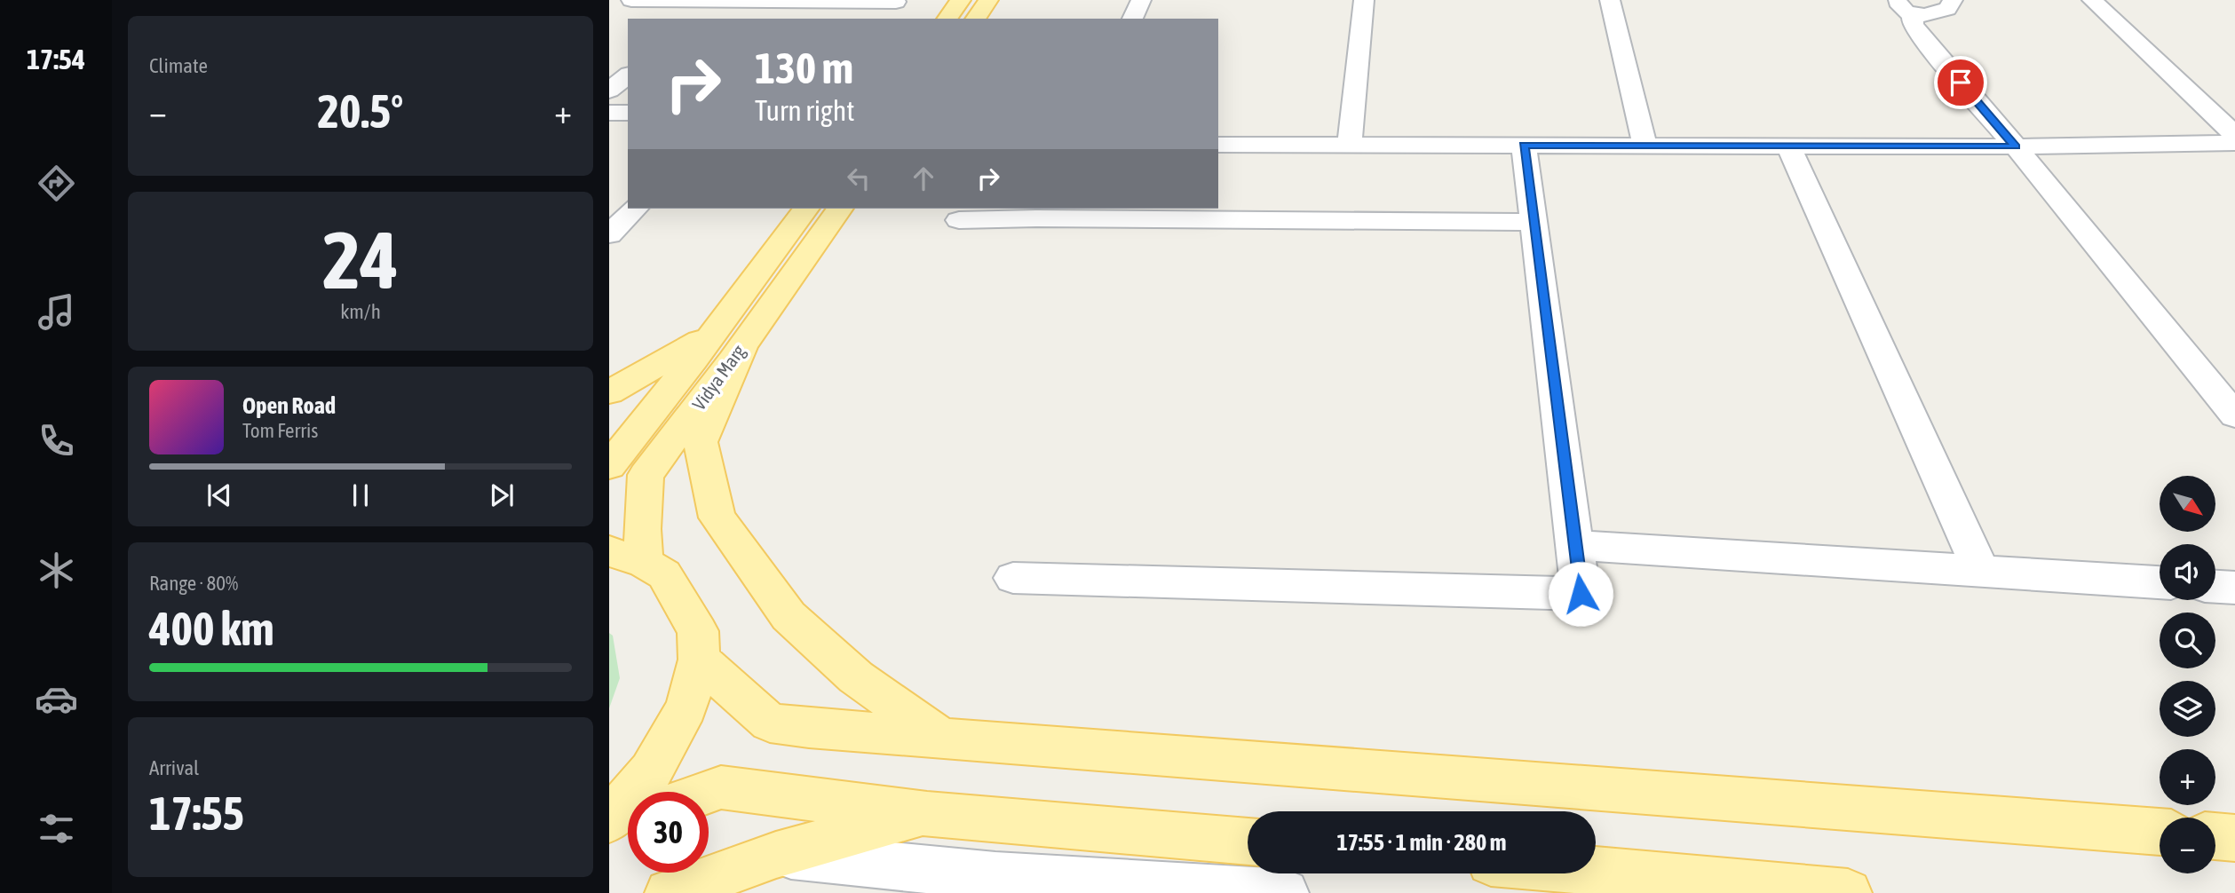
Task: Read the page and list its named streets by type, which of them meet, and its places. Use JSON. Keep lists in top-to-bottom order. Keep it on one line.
{"streets":{"main road":["Vidya Marg"]},"north":"bottom right","page":{"tabs":"17:54","tile":["Climate",["24","km/h"],["Range · 80%","400 km"],["Arrival","17:55"]],"turn":["130 m","Turn right"],"heat":["−","20.5°","+"],"song":["Open Road","Tom Ferris"],"map_buttons":["+","−"],"limit":"30","trip":"17:55 · 1 min · 280 m"}}
